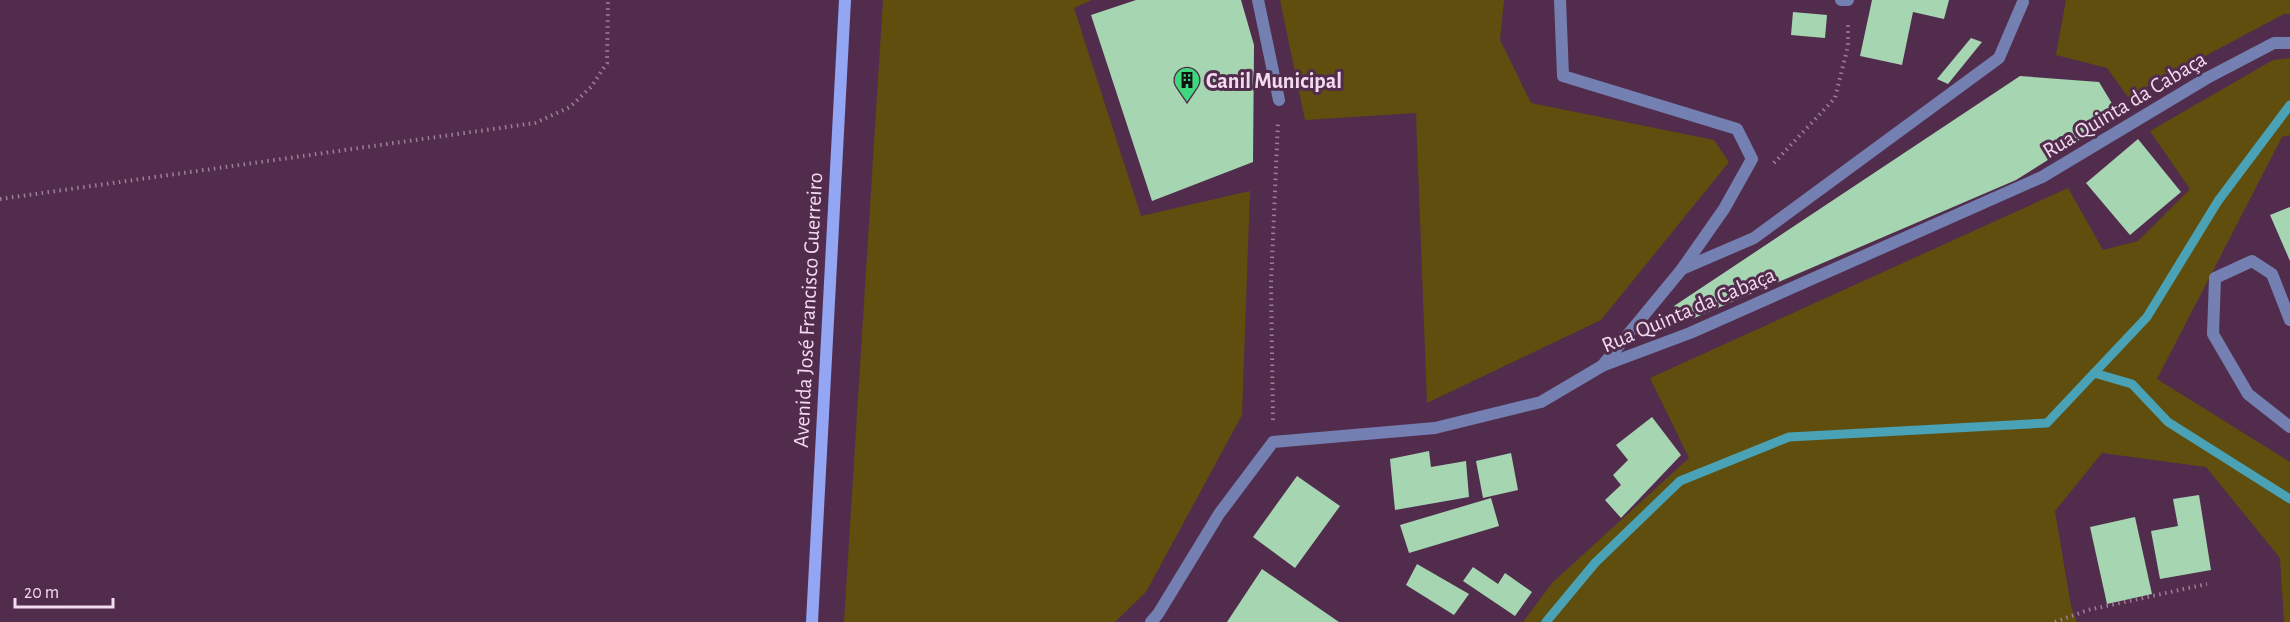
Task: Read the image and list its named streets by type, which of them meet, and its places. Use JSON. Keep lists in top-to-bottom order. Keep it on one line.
{"streets":{"main road":["Avenida José Francisco Guerreiro"],"street":["Rua Quinta da Cabaça"]},"places":{"building":["Canil Municipal"]},"scale_bar":"20 m"}
